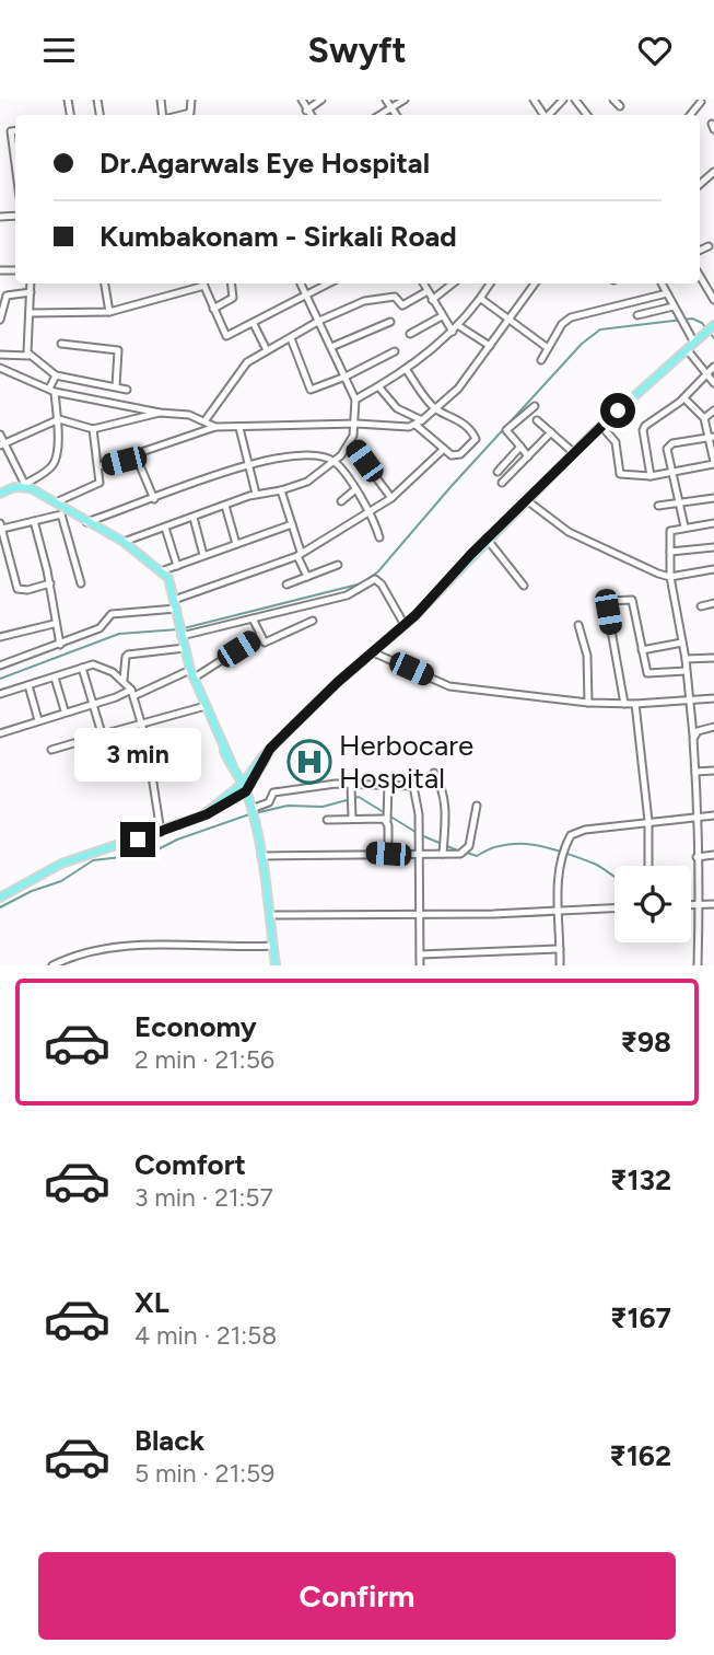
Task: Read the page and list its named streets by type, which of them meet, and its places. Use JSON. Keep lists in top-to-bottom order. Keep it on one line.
{"places":{"hospital":["Herbocare Hospital"]},"page":{"header":"Swyft","banner":["Dr.Agarwals Eye Hospital","Kumbakonam - Sirkali Road"],"bubble":"3 min","list":[{"name":"Economy","note":"2 min · 21:56","value":"₹98"},{"name":"Comfort","note":"3 min · 21:57","value":"₹132"},{"name":"XL","note":"4 min · 21:58","value":"₹167"},{"name":"Black","note":"5 min · 21:59","value":"₹162"}],"buttons":"Confirm"}}
